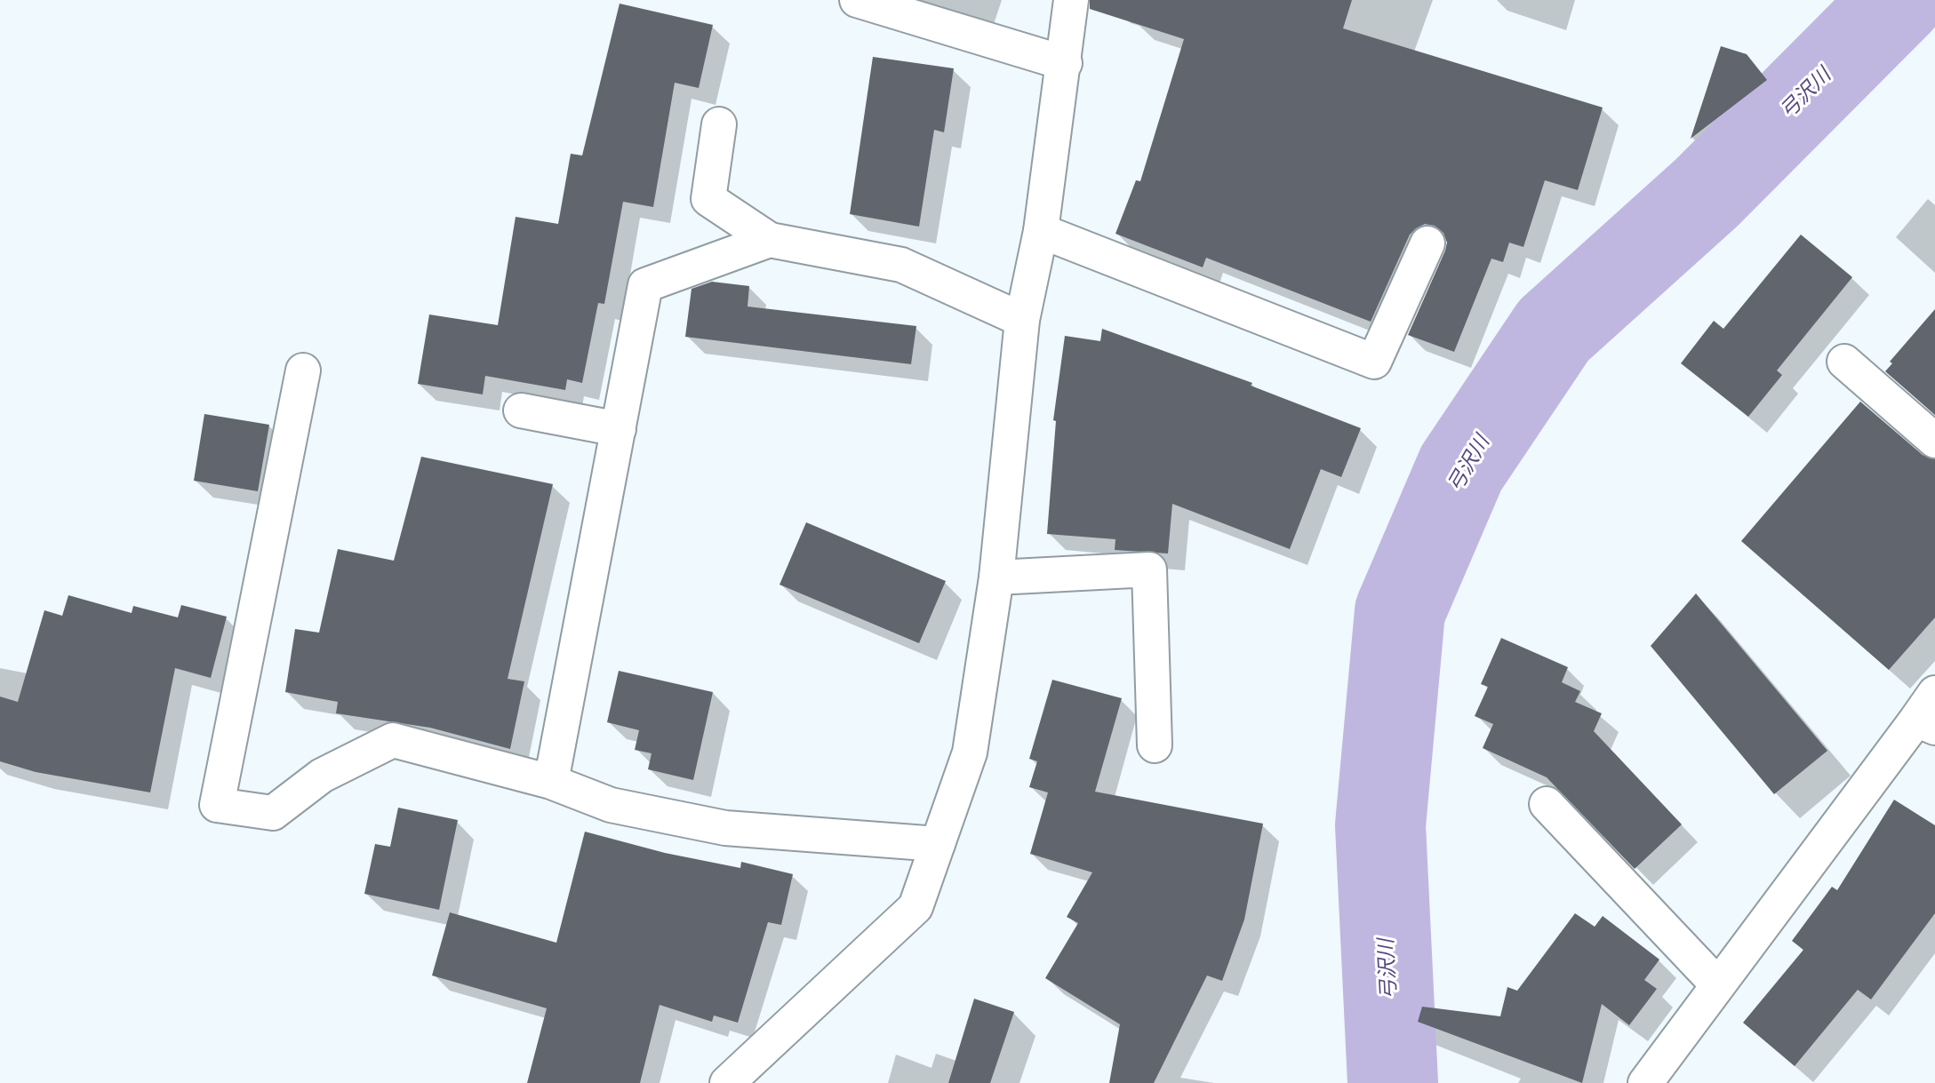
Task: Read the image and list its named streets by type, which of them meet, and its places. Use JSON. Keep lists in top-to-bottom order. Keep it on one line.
{"water":["弓沢川"]}
